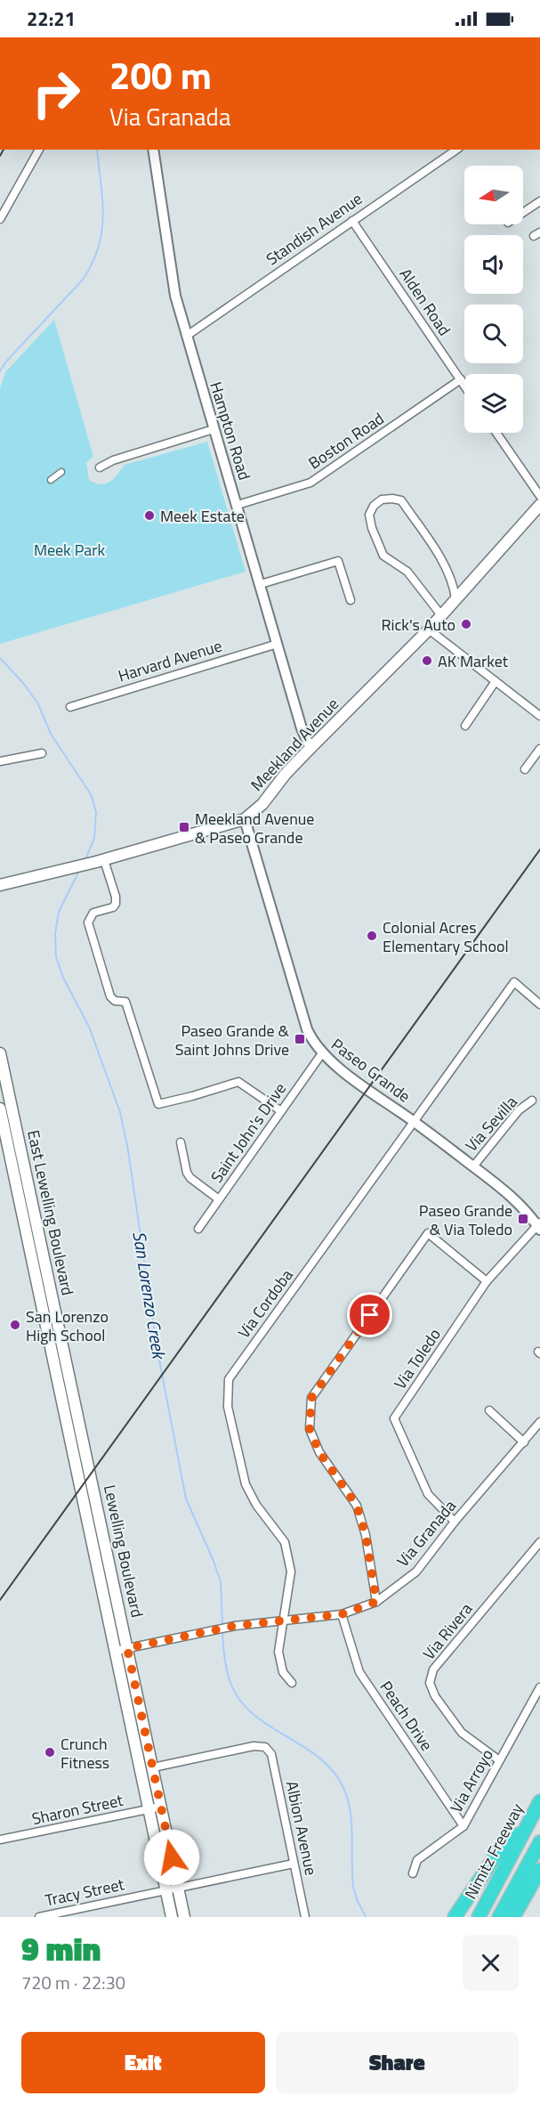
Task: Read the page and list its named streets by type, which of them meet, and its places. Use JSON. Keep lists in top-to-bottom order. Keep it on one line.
{"streets":{"highway":["Nimitz Freeway"],"main road":["Meekland Avenue","East Lewelling Boulevard","Lewelling Boulevard"],"street":["Standish Avenue","Alden Road","Hampton Road","Boston Road","Harvard Avenue","Paseo Grande","Via Sevilla","Saint John's Drive","Via Cordoba","Via Toledo","Via Granada","Via Rivera","Peach Drive","Via Arroyo","Sharon Street","Albion Avenue","Tracy Street"]},"crossings":[["Standish Avenue","Alden Road"],["Standish Avenue","Hampton Road"],["Alden Road","Boston Road"],["Hampton Road","Boston Road"],["Hampton Road","Harvard Avenue"],["Hampton Road","Meekland Avenue"],["Meekland Avenue","Paseo Grande"],["Paseo Grande","Via Sevilla"],["Paseo Grande","Saint John's Drive"],["Paseo Grande","Via Cordoba"],["Paseo Grande","Via Toledo"],["East Lewelling Boulevard","Lewelling Boulevard"],["Via Cordoba","Via Granada"],["Via Toledo","Via Granada"],["Via Granada","Lewelling Boulevard"],["Via Granada","Peach Drive"],["Lewelling Boulevard","Sharon Street"],["Lewelling Boulevard","Albion Avenue"],["Lewelling Boulevard","Tracy Street"],["Via Rivera","Via Arroyo"],["Peach Drive","Via Arroyo"],["Albion Avenue","Tracy Street"]],"water":["San Lorenzo Creek"],"parks":["Meek Park"],"places":{"other":["Meek Estate","Rick's Auto","AK Market","Colonial Acres Elementary School","San Lorenzo High School","Crunch Fitness"],"transit":["Meekland Avenue & Paseo Grande","Paseo Grande & Saint Johns Drive","Paseo Grande & Via Toledo"]},"north":"left","page":{"status":"22:21","turn":["200 m","Via Granada"],"heading":["9 min","720 m · 22:30"],"buttons":["Exit","Share"]}}
